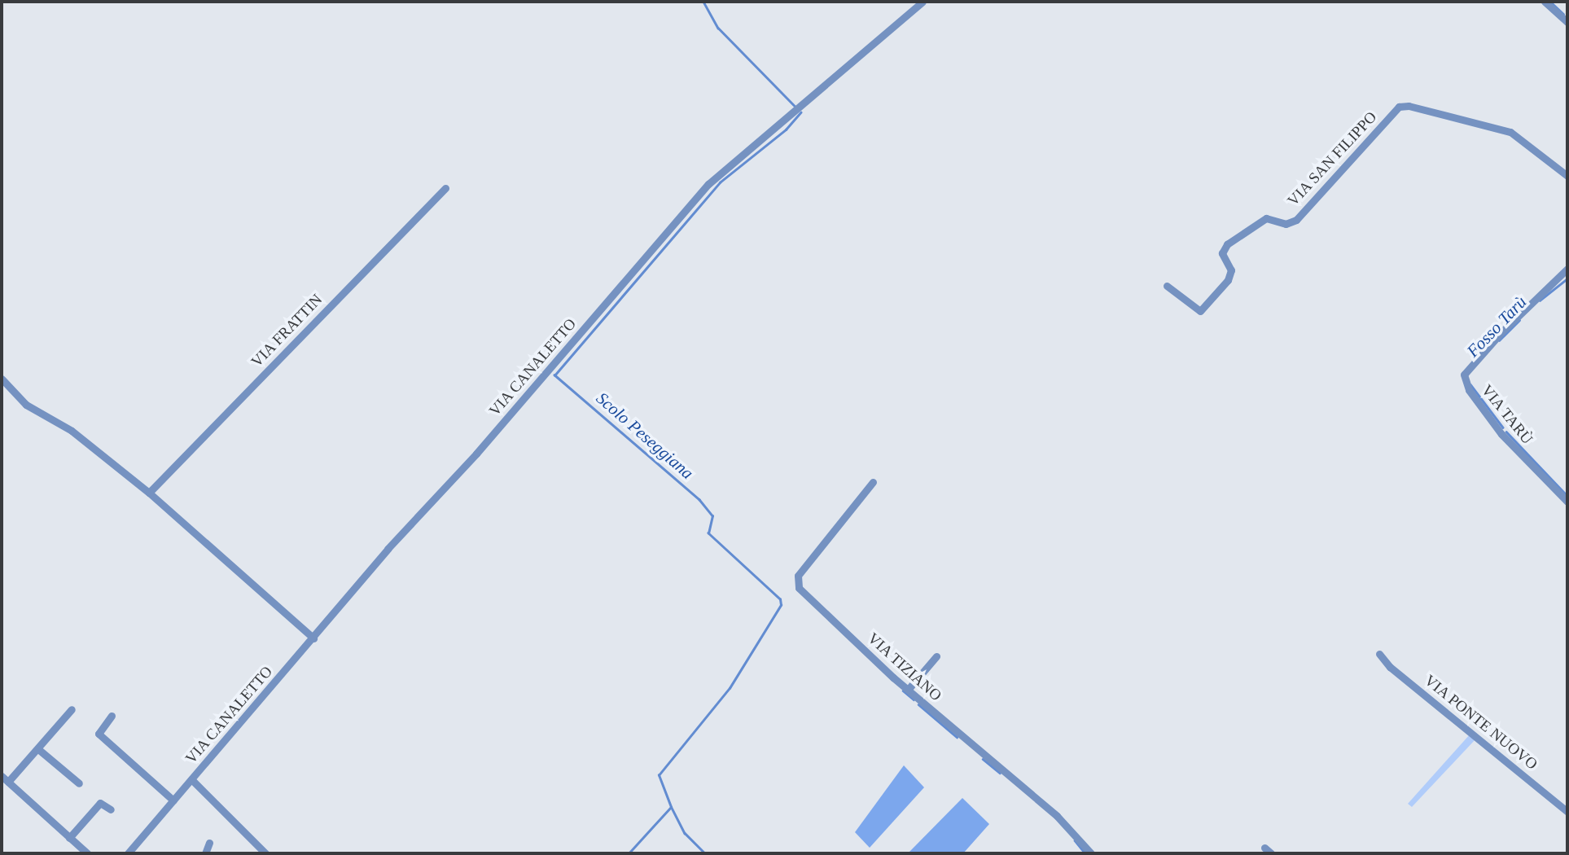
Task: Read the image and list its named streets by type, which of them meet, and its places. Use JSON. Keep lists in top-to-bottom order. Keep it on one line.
{"streets":{"street":["VIA SAN FILIPPO","VIA FRATTIN","VIA CANALETTO","VIA TARÙ","VIA TIZIANO","VIA PONTE NUOVO"]},"water":["Fosso Tarù","Scolo Peseggiana"]}
